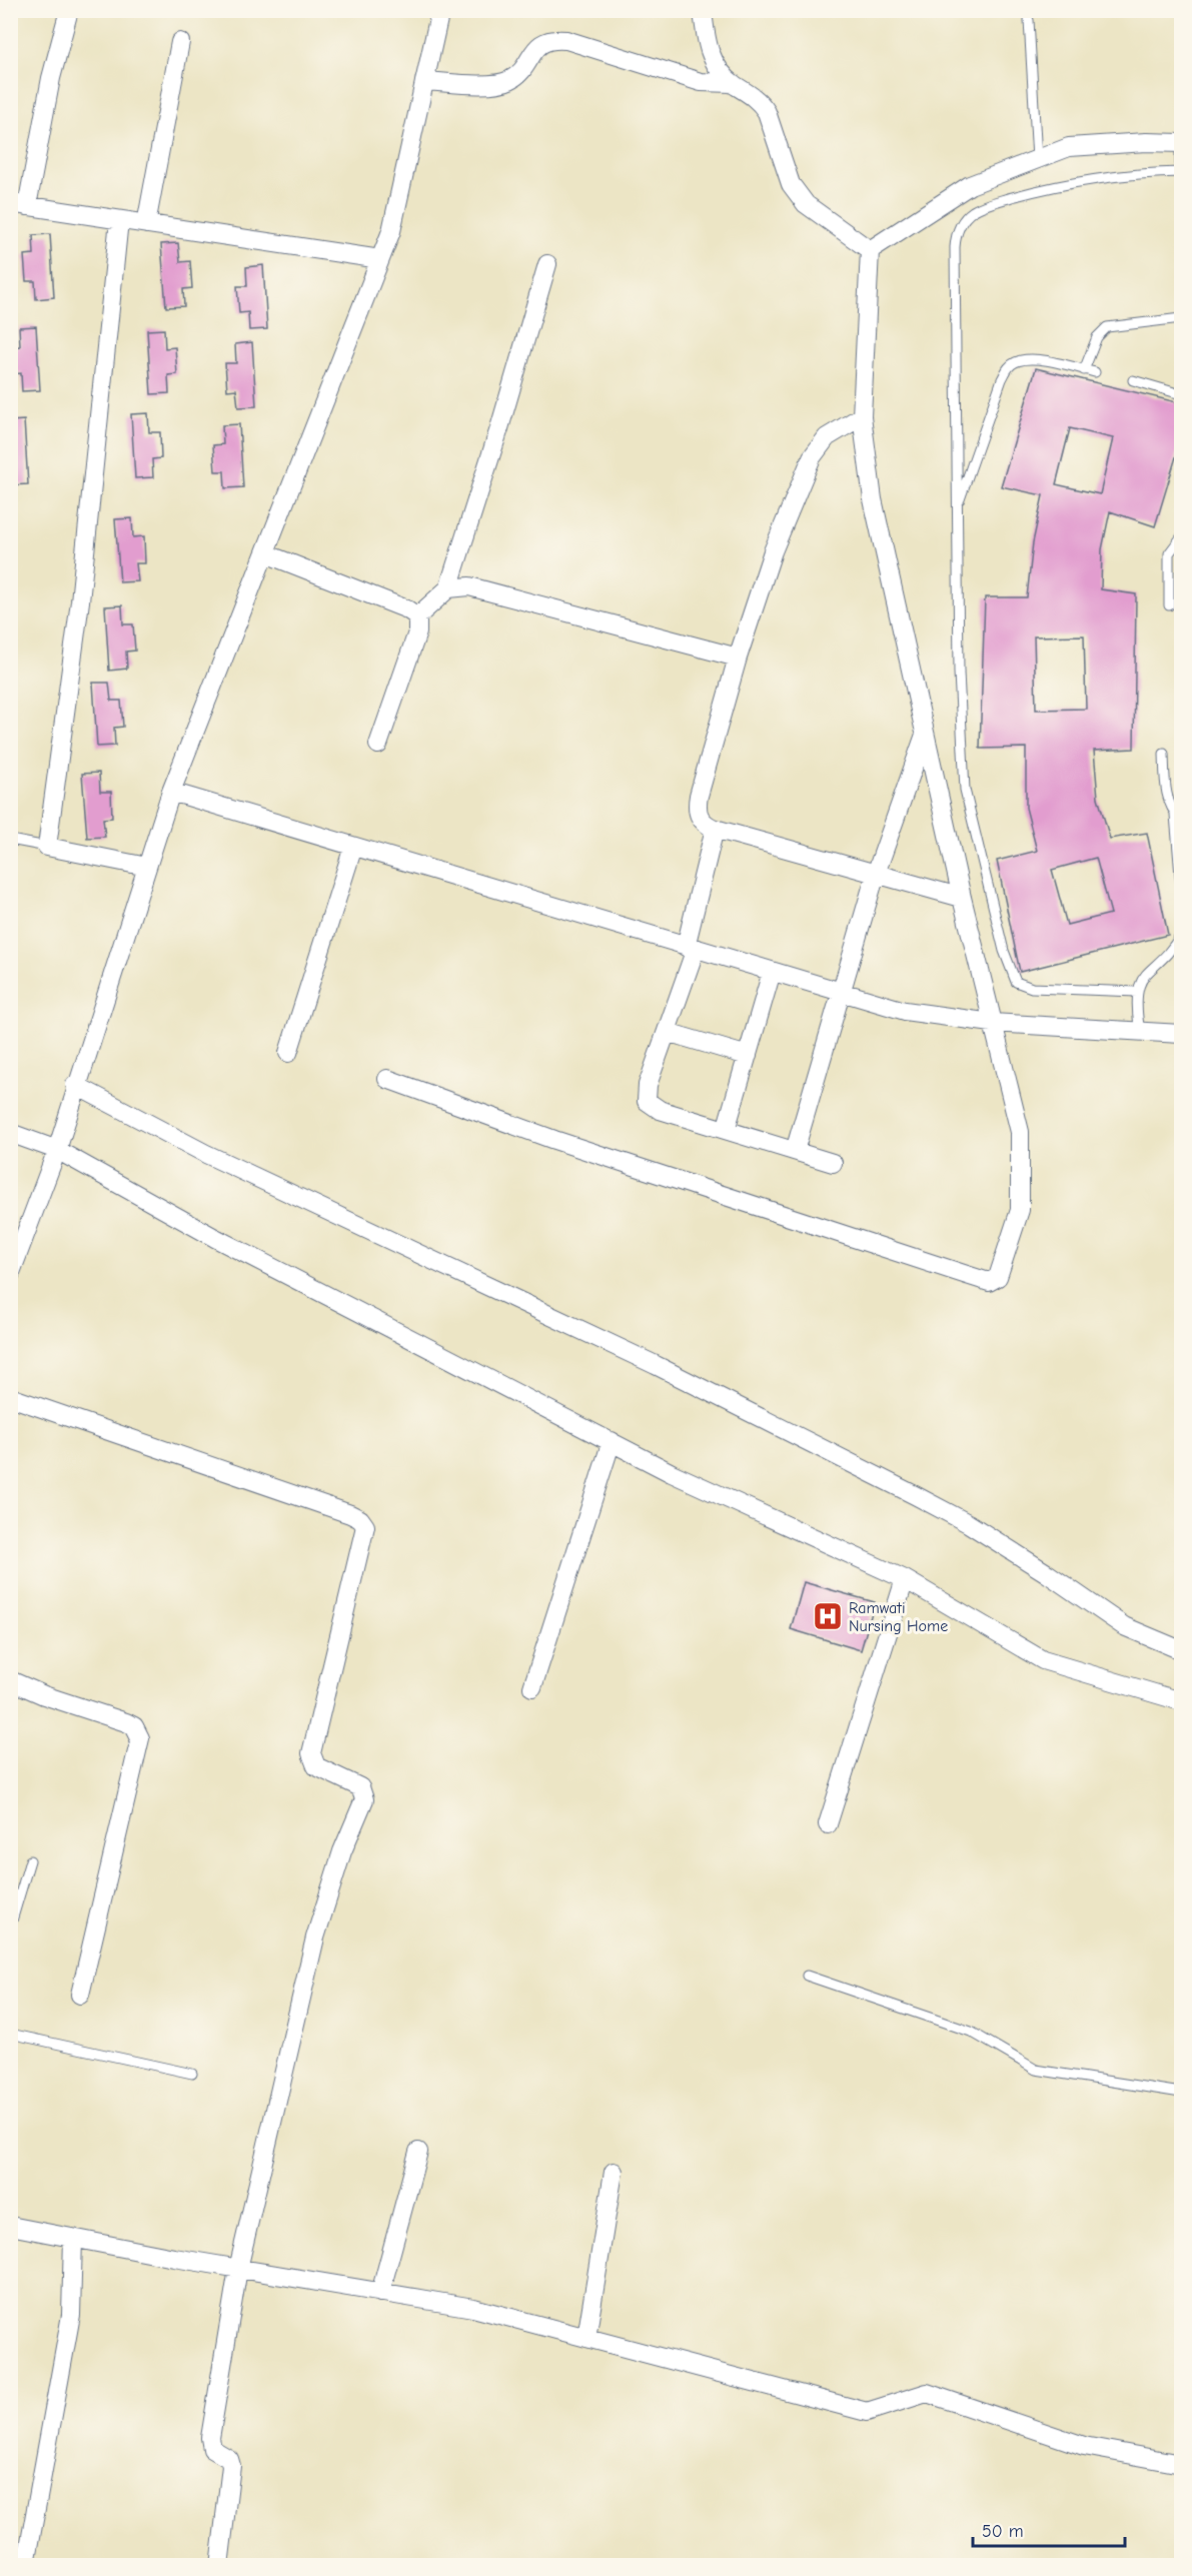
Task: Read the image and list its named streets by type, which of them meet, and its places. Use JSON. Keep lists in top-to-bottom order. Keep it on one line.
{"places":{"hospital":["Ramwati Nursing Home"]},"scale_bar":"50 m"}
